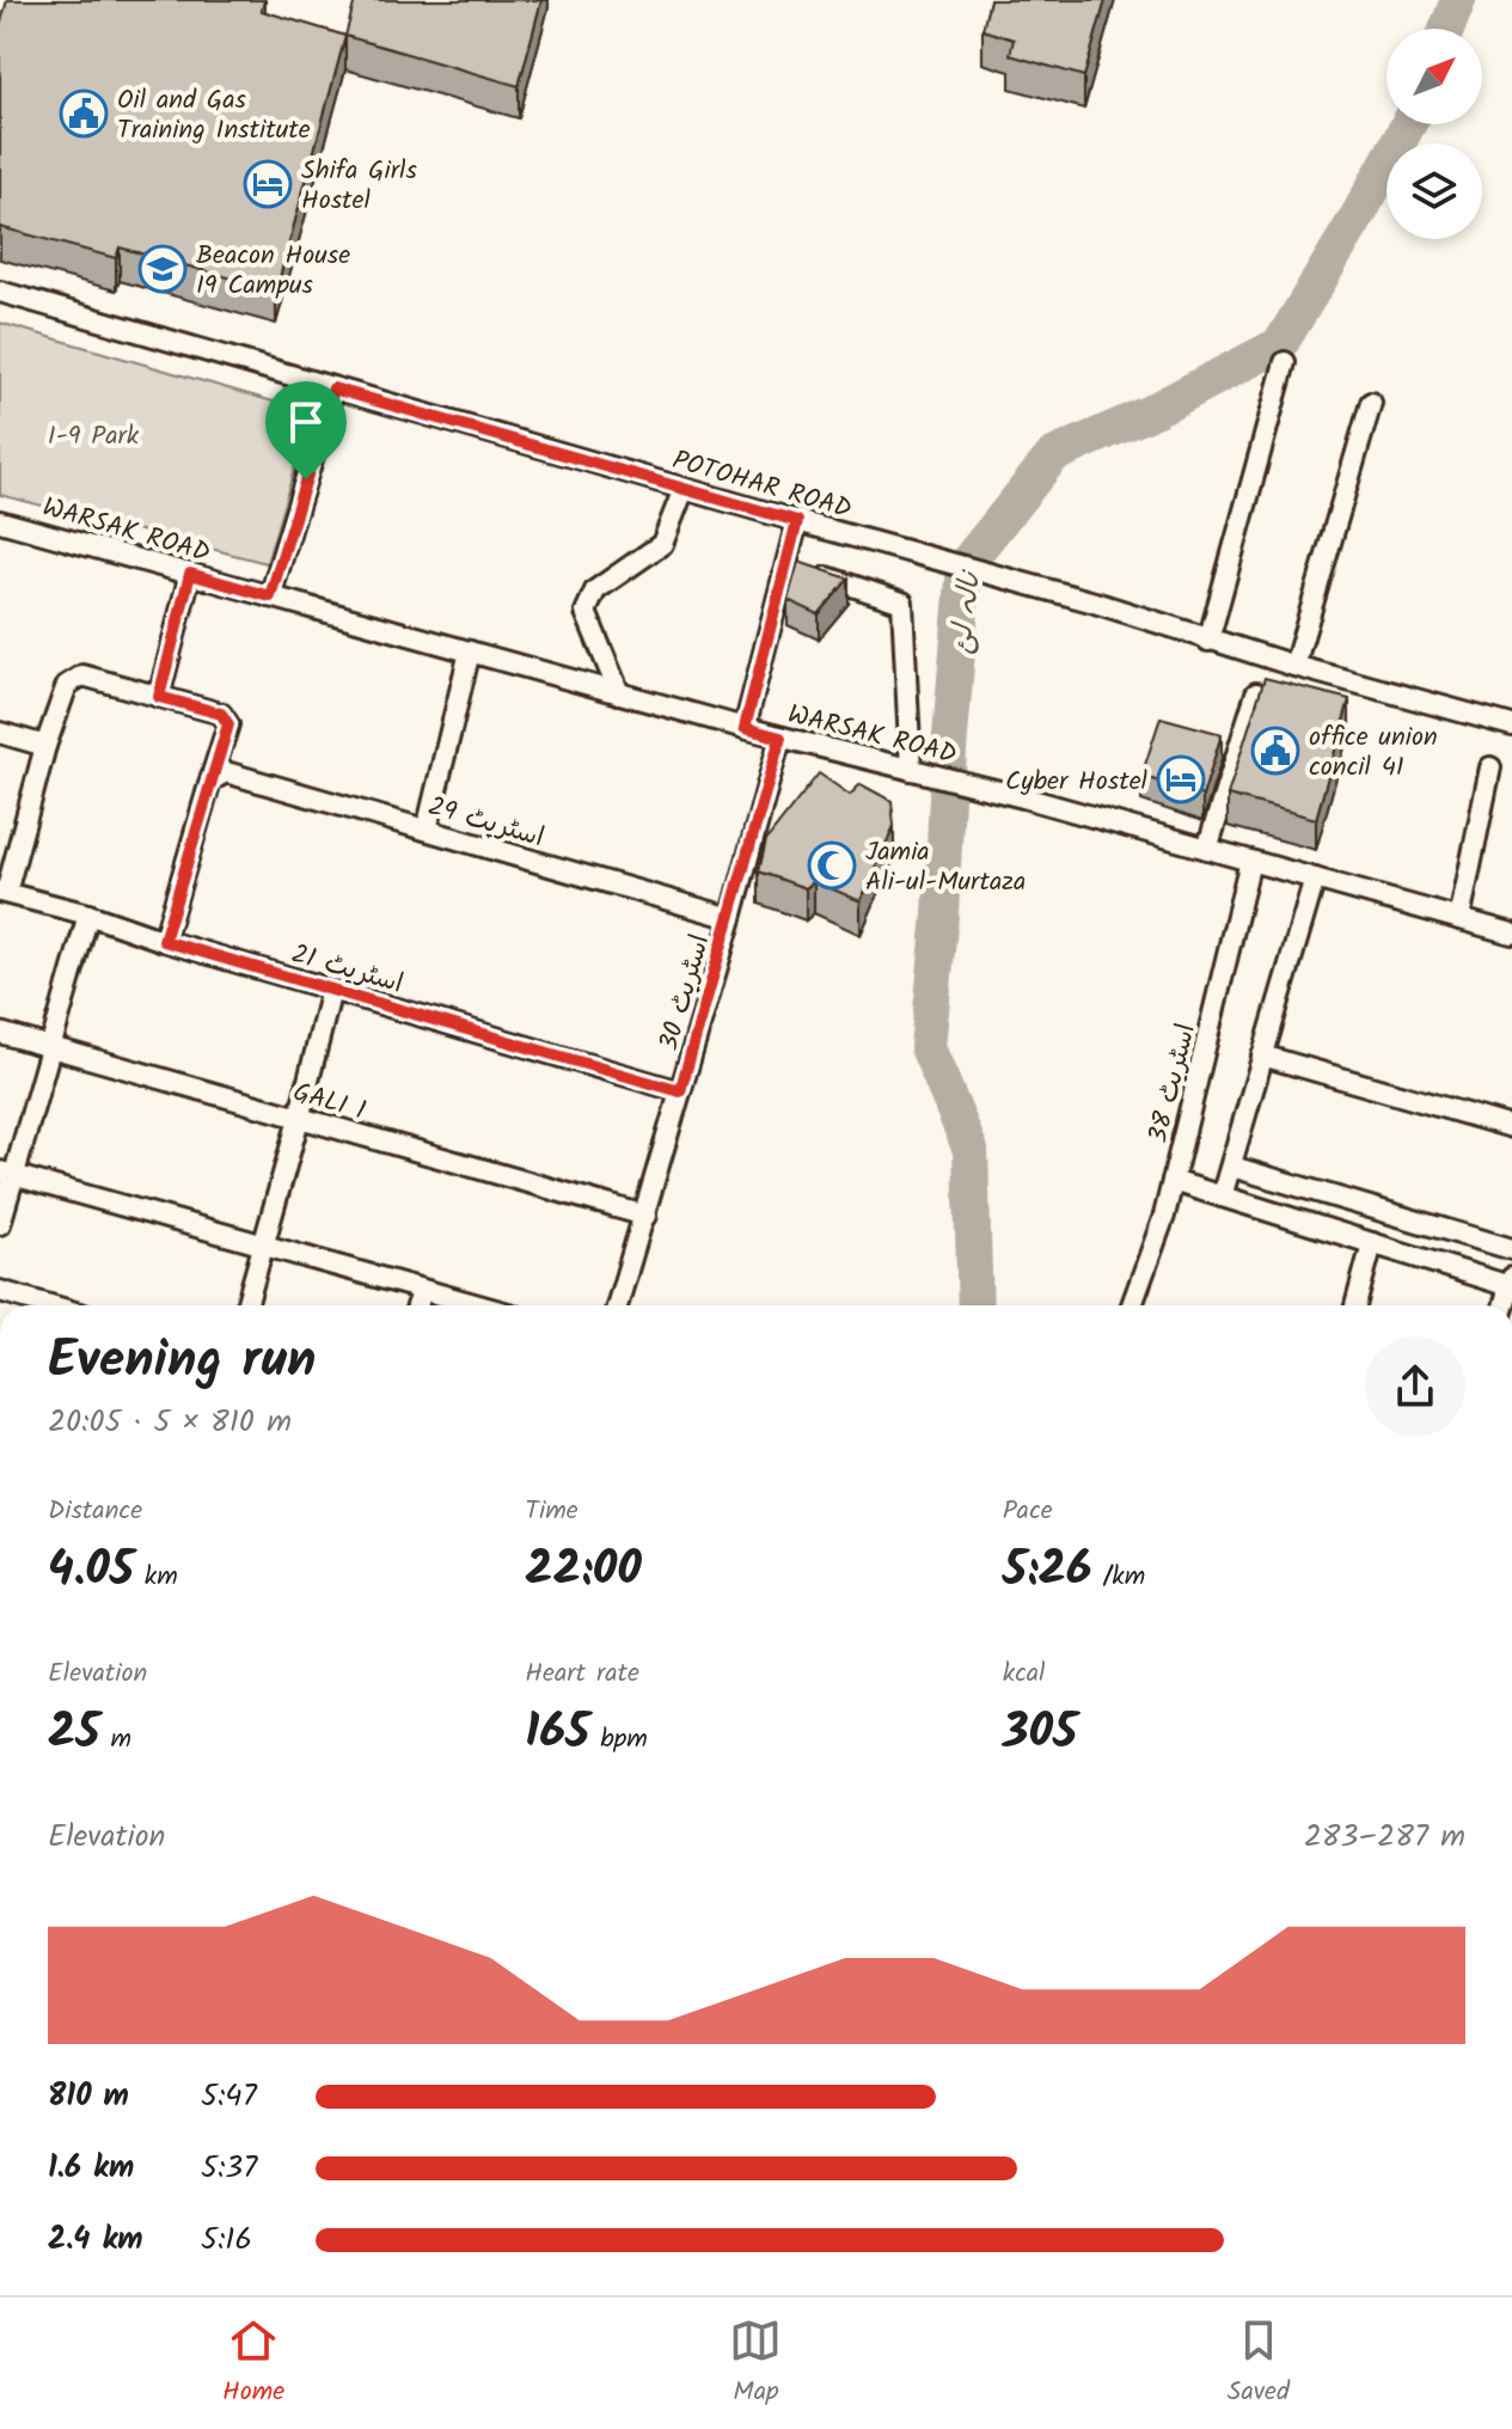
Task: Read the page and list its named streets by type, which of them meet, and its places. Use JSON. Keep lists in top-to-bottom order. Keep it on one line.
{"streets":{"street":["POTOHAR ROAD","WARSAK ROAD","اسٹریٹ 29","اسٹریٹ 21","اسٹریٹ 30","اسٹریٹ 38","GALI 1"]},"crossings":[["WARSAK ROAD","اسٹریٹ 30"],["WARSAK ROAD","اسٹریٹ 38"],["اسٹریٹ 29","اسٹریٹ 30"],["اسٹریٹ 21","اسٹریٹ 30"],["اسٹریٹ 30","GALI 1"]],"water":["نالہ لئ"],"parks":["I-9 Park"],"places":{"public building":["Oil and Gas Training Institute","office union concil 41"],"hotel":["Shifa Girls Hostel","Cyber Hostel"],"school or university":["Beacon House I9 Campus"],"mosque":["Jamia Ali-ul-Murtaza"]},"north":"top right","page":{"heading":["Evening run","20:05 · 5 × 810 m"],"stats":[["Distance","4.05 km"],["Time","22:00"],["Pace","5:26 /km"],["Elevation","25 m"],["Heart rate","165 bpm"],["kcal","305"]],"chart":["Elevation","283–287 m"],"list":[{"name":"810 m","note":"5:47"},{"name":"1.6 km","note":"5:37"},{"name":"2.4 km","note":"5:16"}],"tabs":["Home","Map","Saved"]}}
